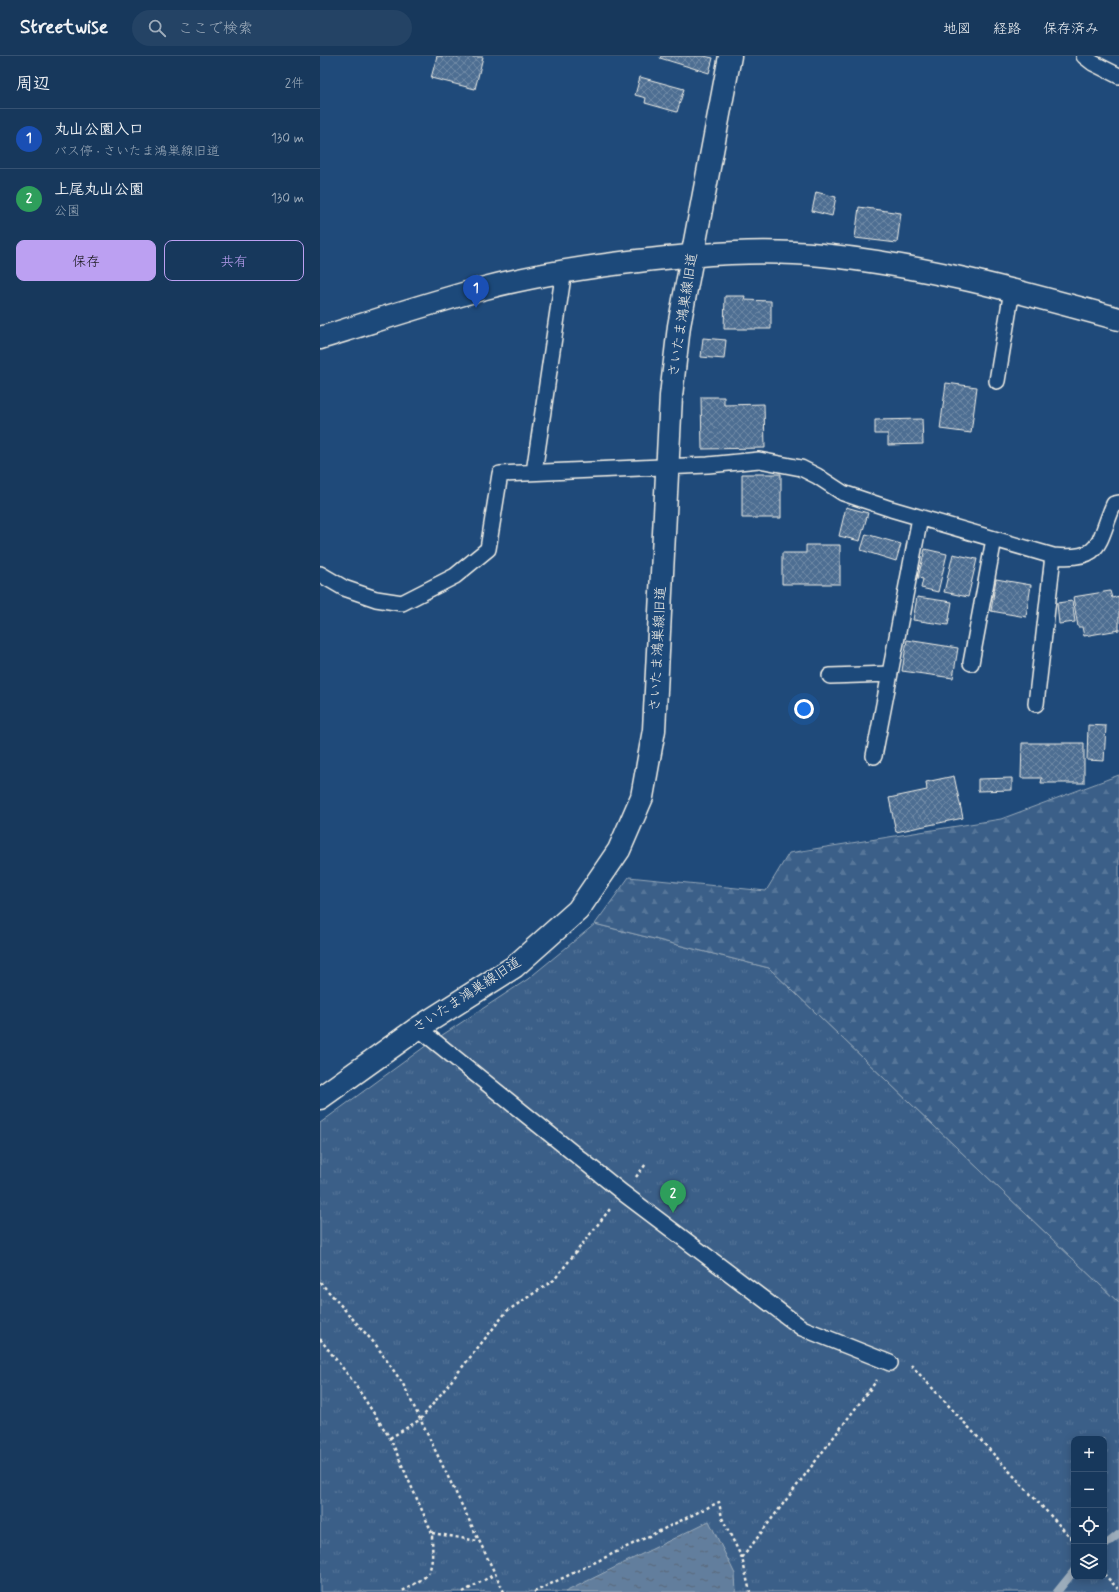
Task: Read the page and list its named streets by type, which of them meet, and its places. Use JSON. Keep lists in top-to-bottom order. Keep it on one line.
{"streets":{"street":["さいたま鴻巣線旧道"]},"page":{"header":"Streetwise","search":"ここで検索","nav":["地図","経路","保存済み"],"heading":["周辺","2件"],"list":[{"mark":"1","name":"丸山公園入口","note":"バス停 · さいたま鴻巣線旧道","value":"130 m"},{"mark":"2","name":"上尾丸山公園","note":"公園","value":"130 m"}],"buttons":["保存","共有"],"pins":["1","2"],"map_buttons":["+","−"]}}
